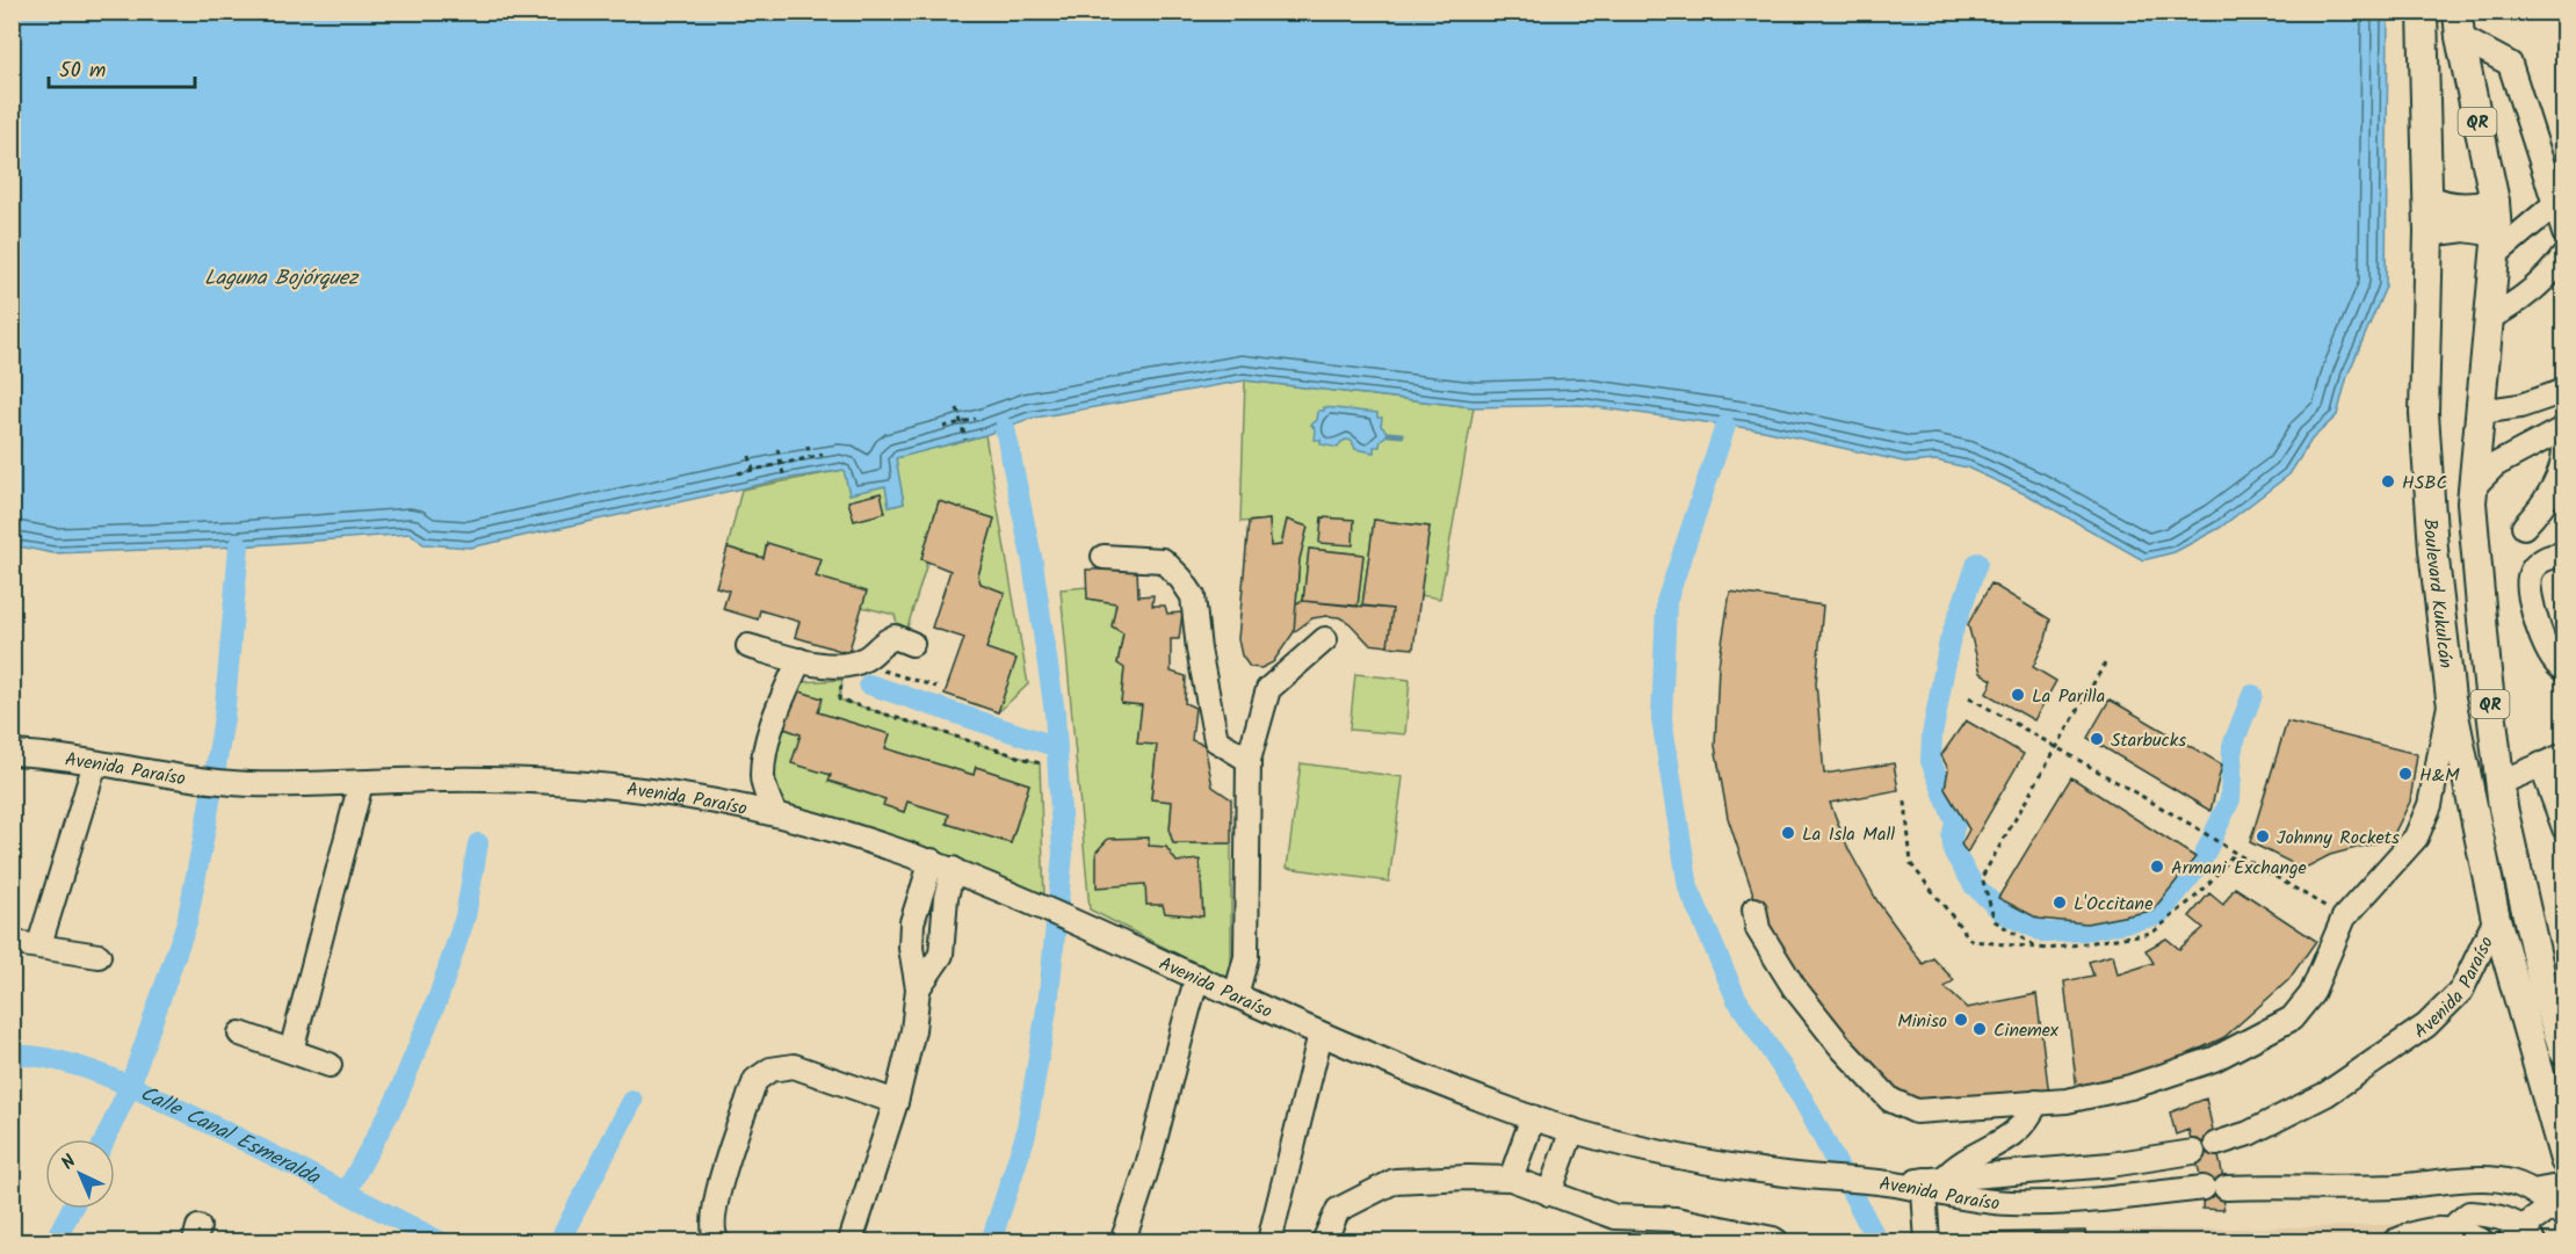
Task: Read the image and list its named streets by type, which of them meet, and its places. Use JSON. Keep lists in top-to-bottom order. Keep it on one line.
{"streets":{"main road":["QR","Boulevard Kukulcán"],"street":["Avenida Paraíso"]},"crossings":[["Boulevard Kukulcán","Avenida Paraíso"]],"water":["Laguna Bojórquez","Calle Canal Esmeralda"],"places":["HSBC","La Parilla","Starbucks","H&M","La Isla Mall","Johnny Rockets","Armani Exchange","L'Occitane","Miniso","Cinemex"],"scale_bar":"50 m","north":"top left"}
